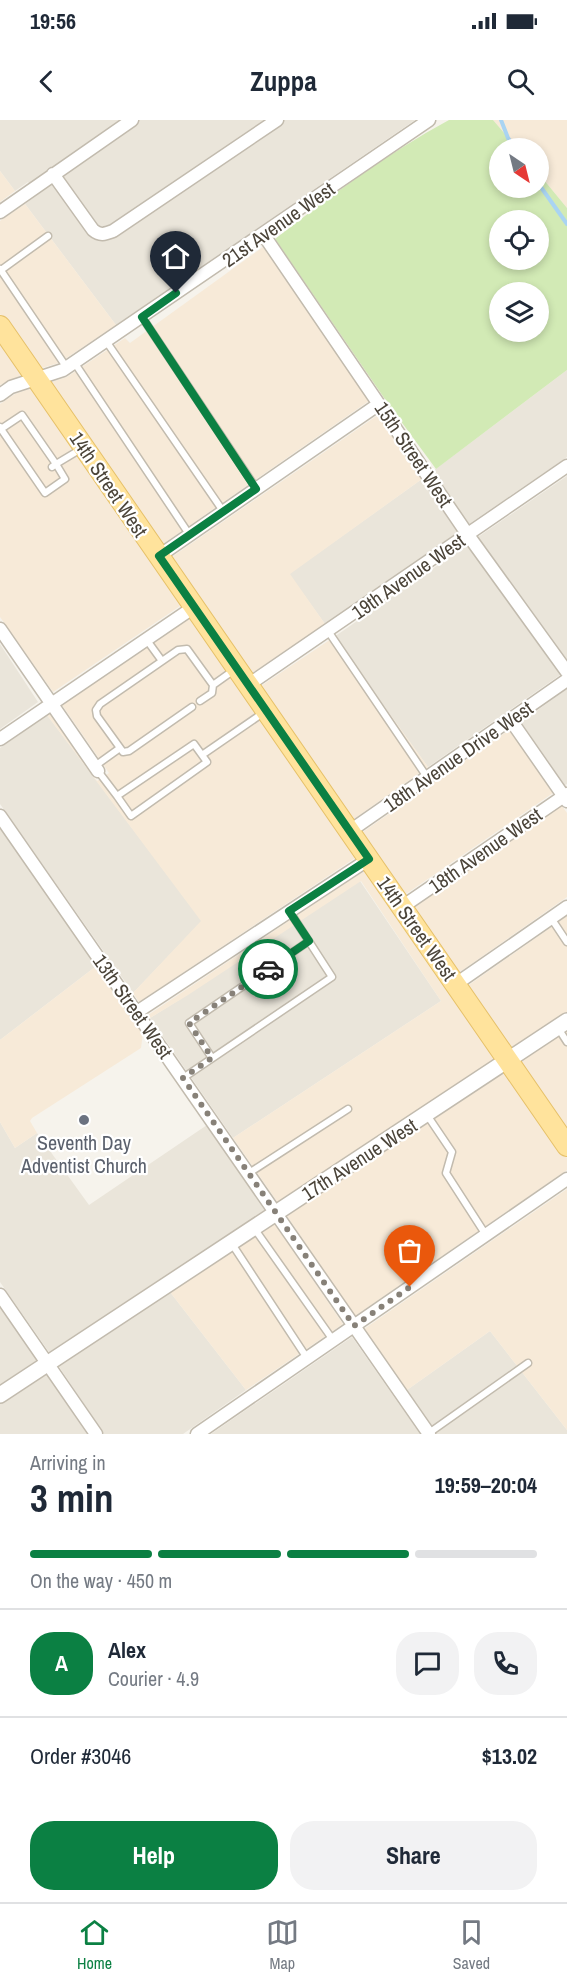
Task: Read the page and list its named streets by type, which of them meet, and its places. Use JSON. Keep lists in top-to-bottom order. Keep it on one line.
{"streets":{"main road":["14th Street West"],"street":["21st Avenue West","15th Street West","19th Avenue West","18th Avenue Drive West","18th Avenue West","13th Street West","17th Avenue West"]},"crossings":[["21st Avenue West","15th Street West"],["21st Avenue West","14th Street West"],["15th Street West","19th Avenue West"],["14th Street West","19th Avenue West"],["14th Street West","18th Avenue Drive West"],["14th Street West","18th Avenue West"],["14th Street West","17th Avenue West"],["13th Street West","17th Avenue West"]],"places":["Seventh Day Adventist Church"],"north":"bottom right","page":{"status":"19:56","header":"Zuppa","heading":["3 min","Arriving in","19:59–20:04"],"panel":["Alex","Courier · 4.9","Order #3046","$13.02"],"bar":"On the way · 450 m","round":"A","buttons":["Help","Share"],"tabs":["Home","Map","Saved"]}}
